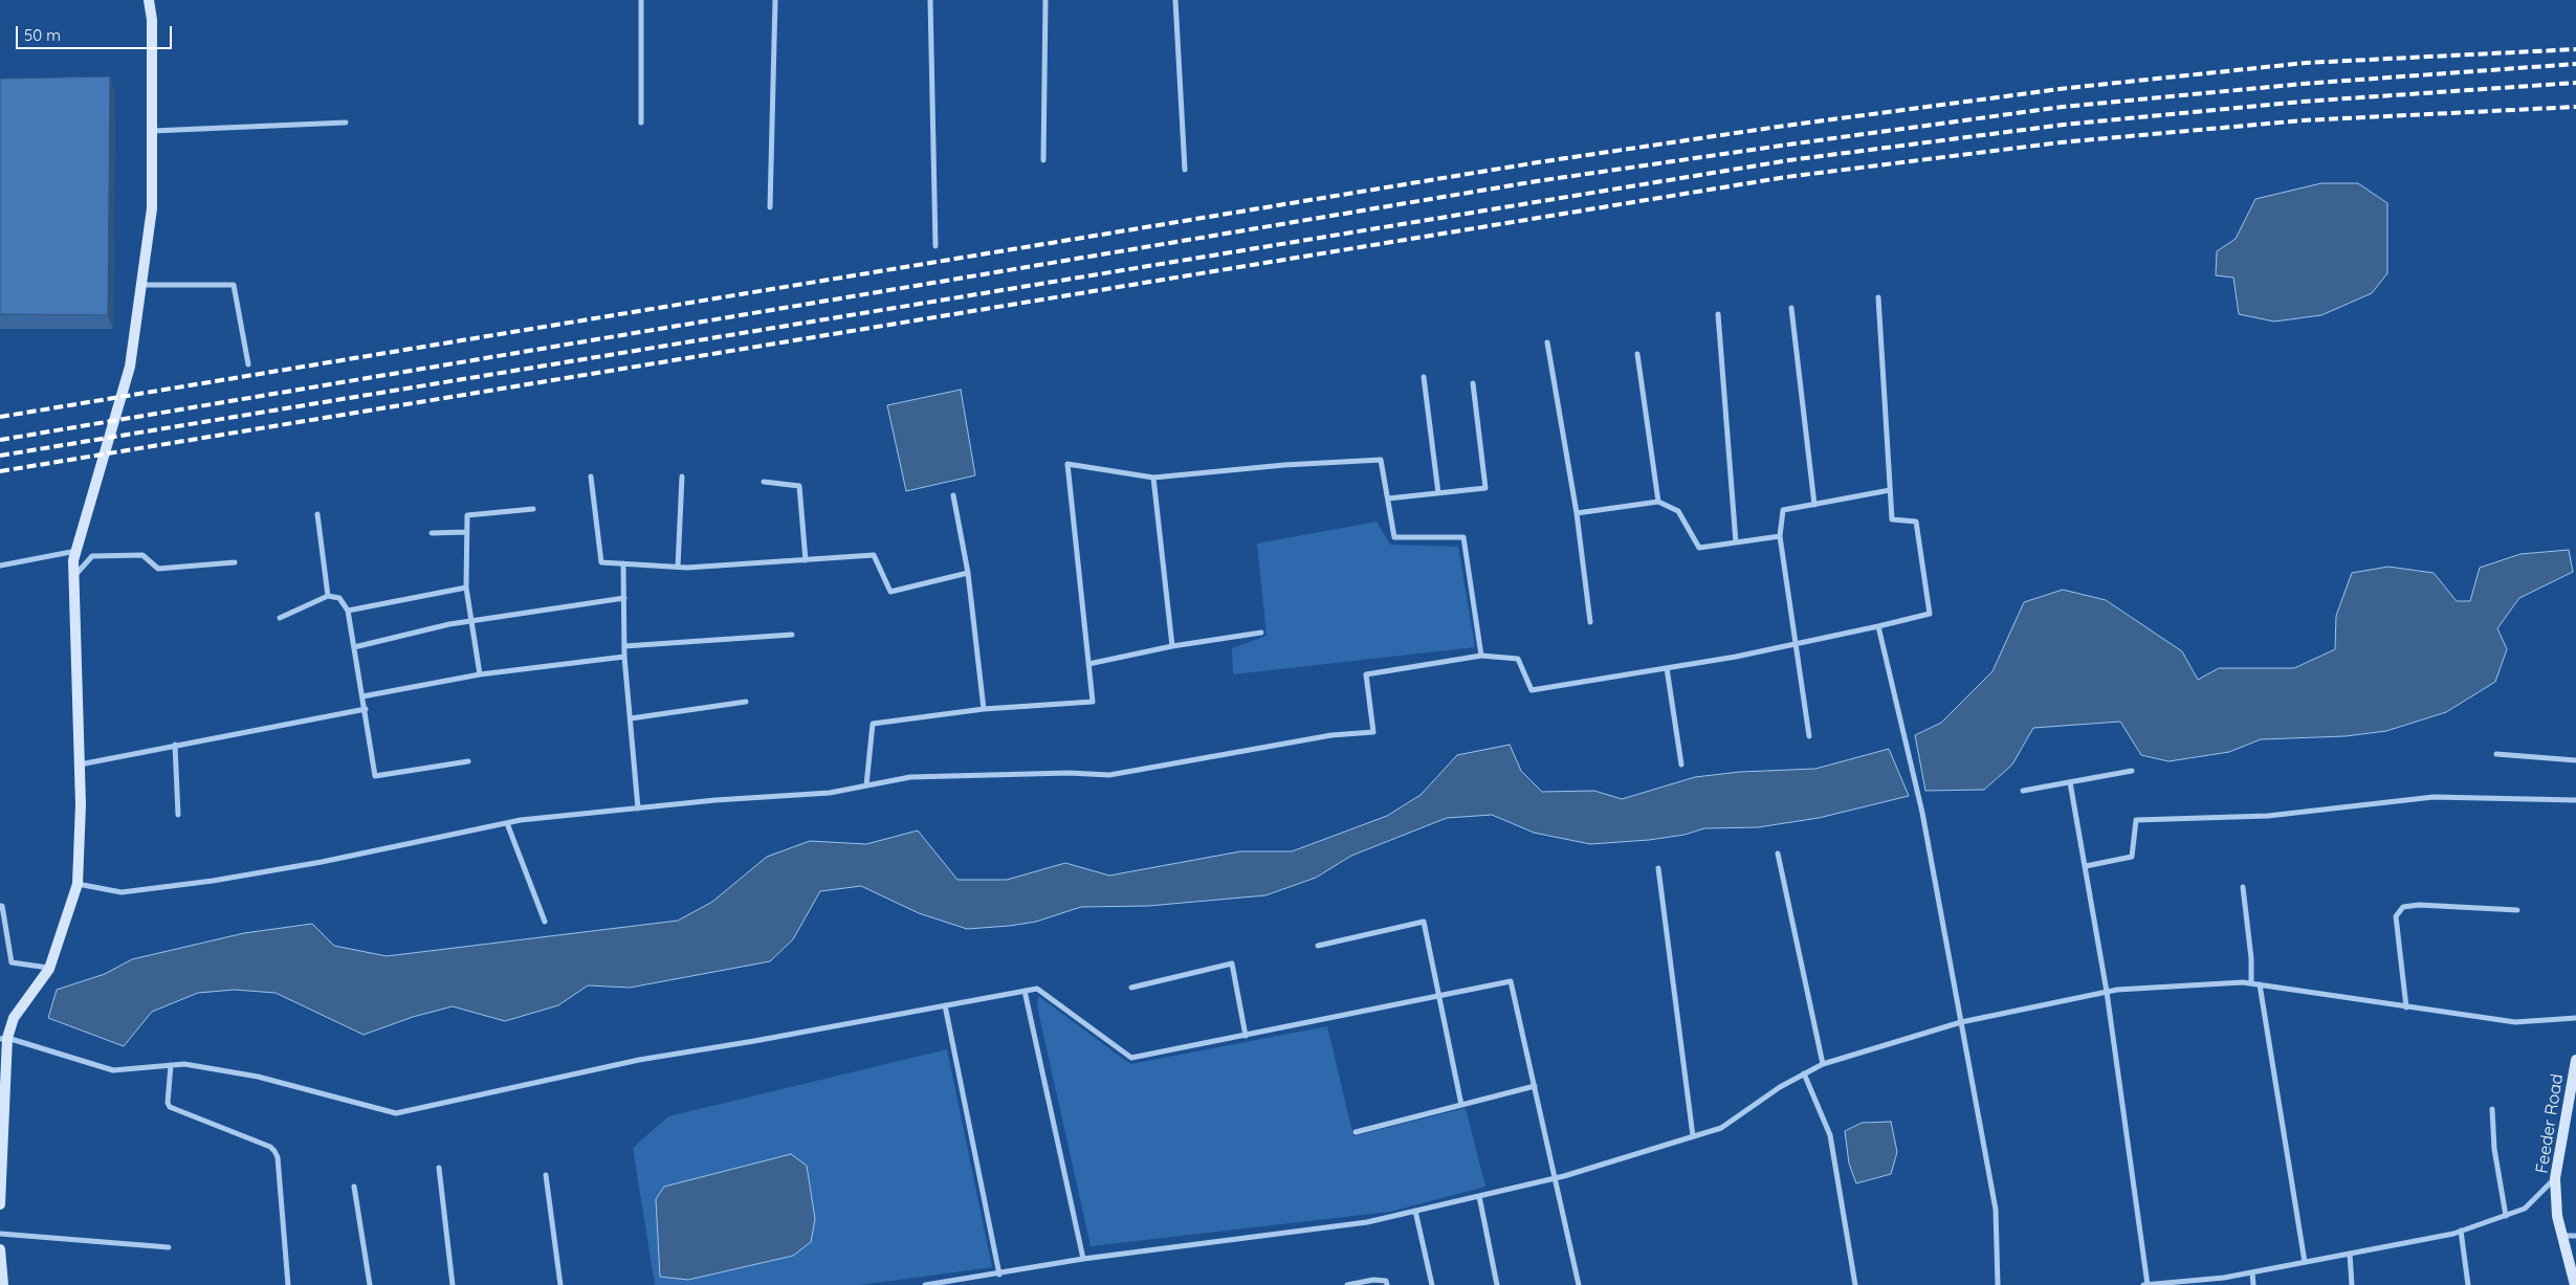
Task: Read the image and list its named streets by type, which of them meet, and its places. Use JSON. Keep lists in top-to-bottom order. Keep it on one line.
{"streets":{"street":["Feeder Road"]},"scale_bar":"50 m"}
